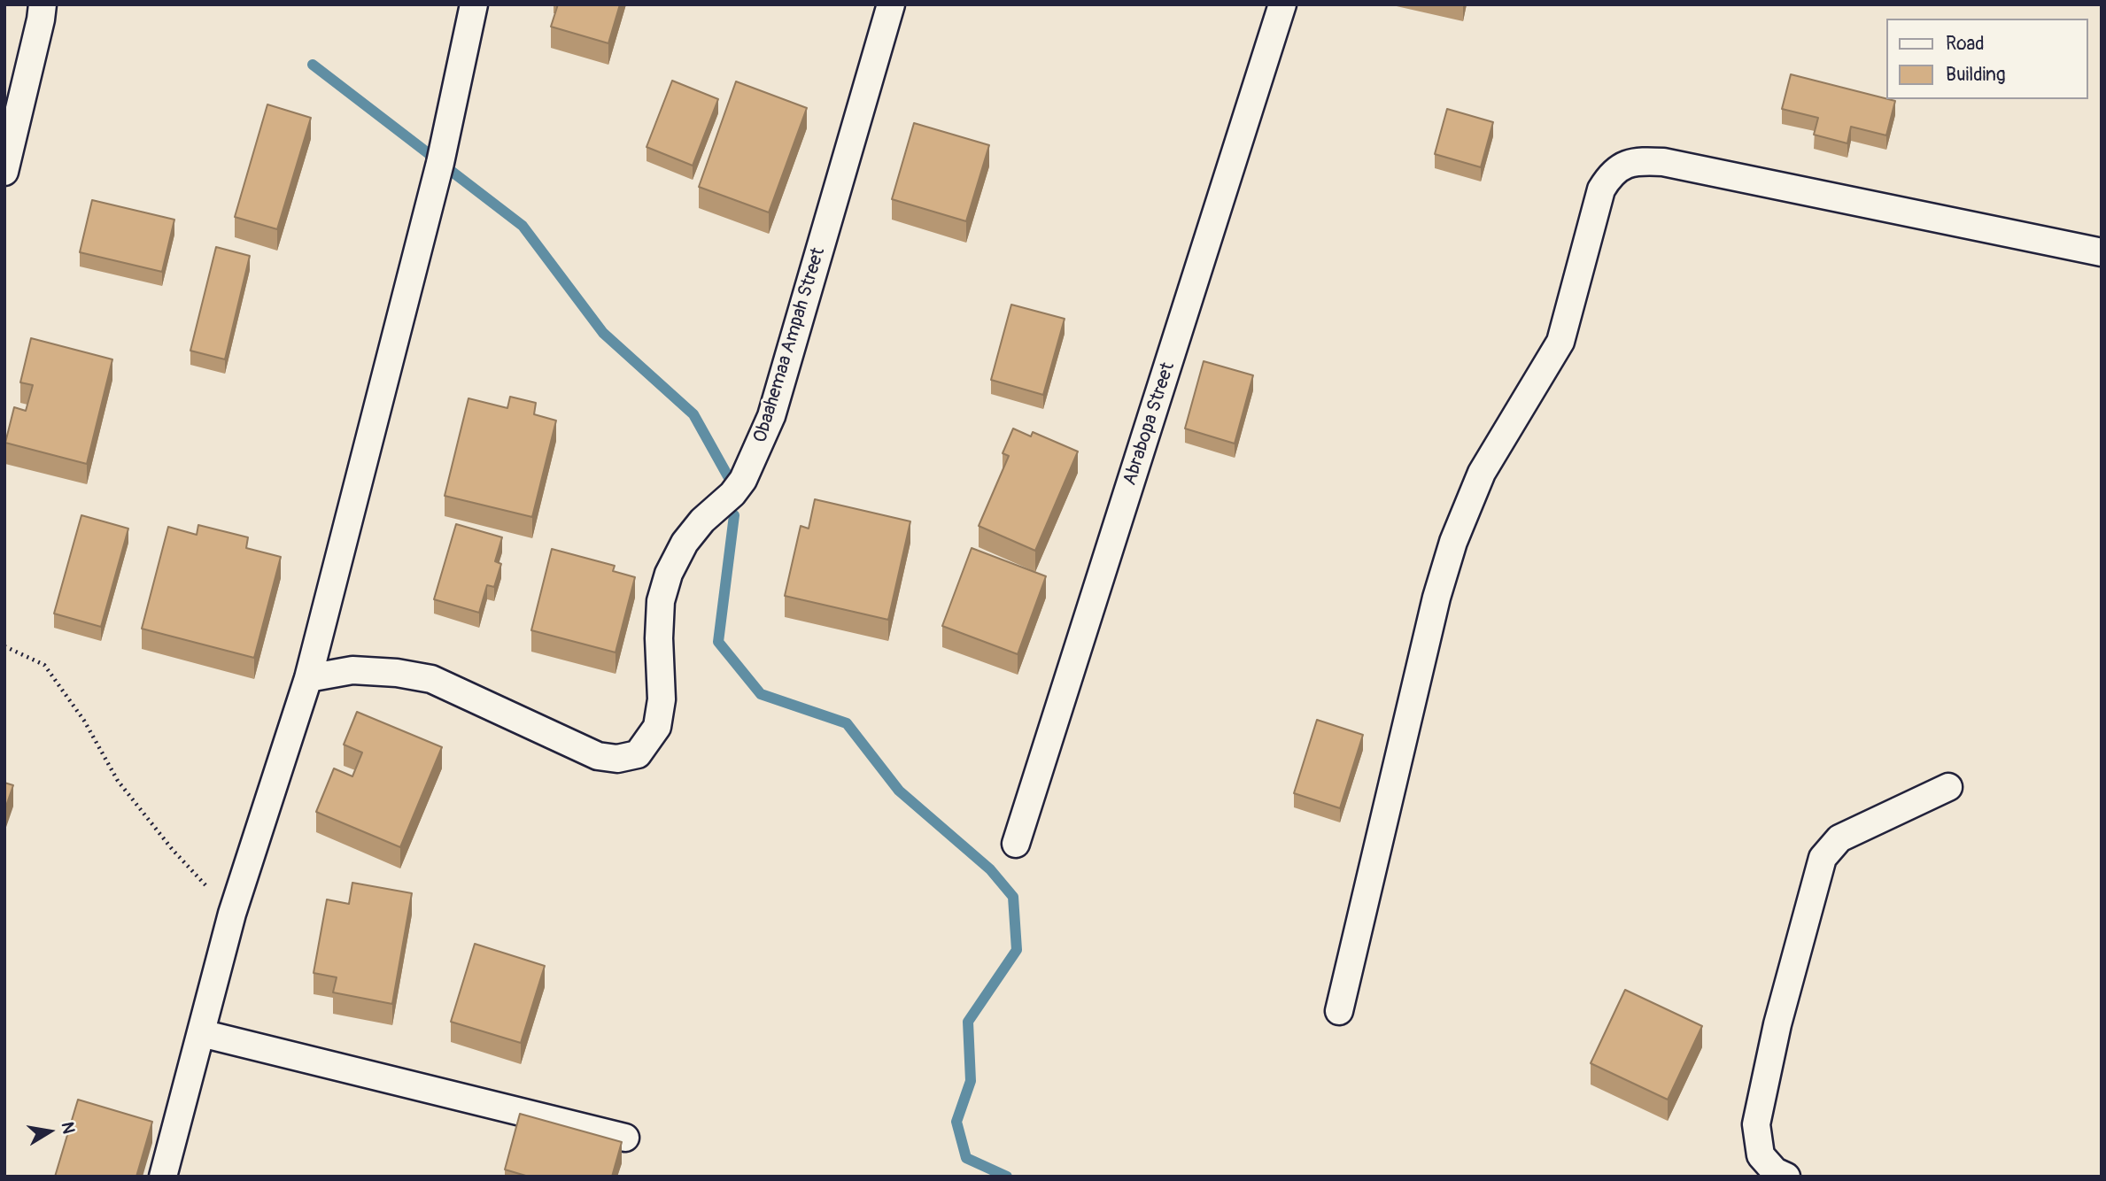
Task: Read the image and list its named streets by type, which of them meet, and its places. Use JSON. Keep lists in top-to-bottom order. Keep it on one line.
{"streets":{"street":["Obaahemaa Ampah Street","Abrabopa Street"]},"legend":["Road","Building"],"north":"right"}
